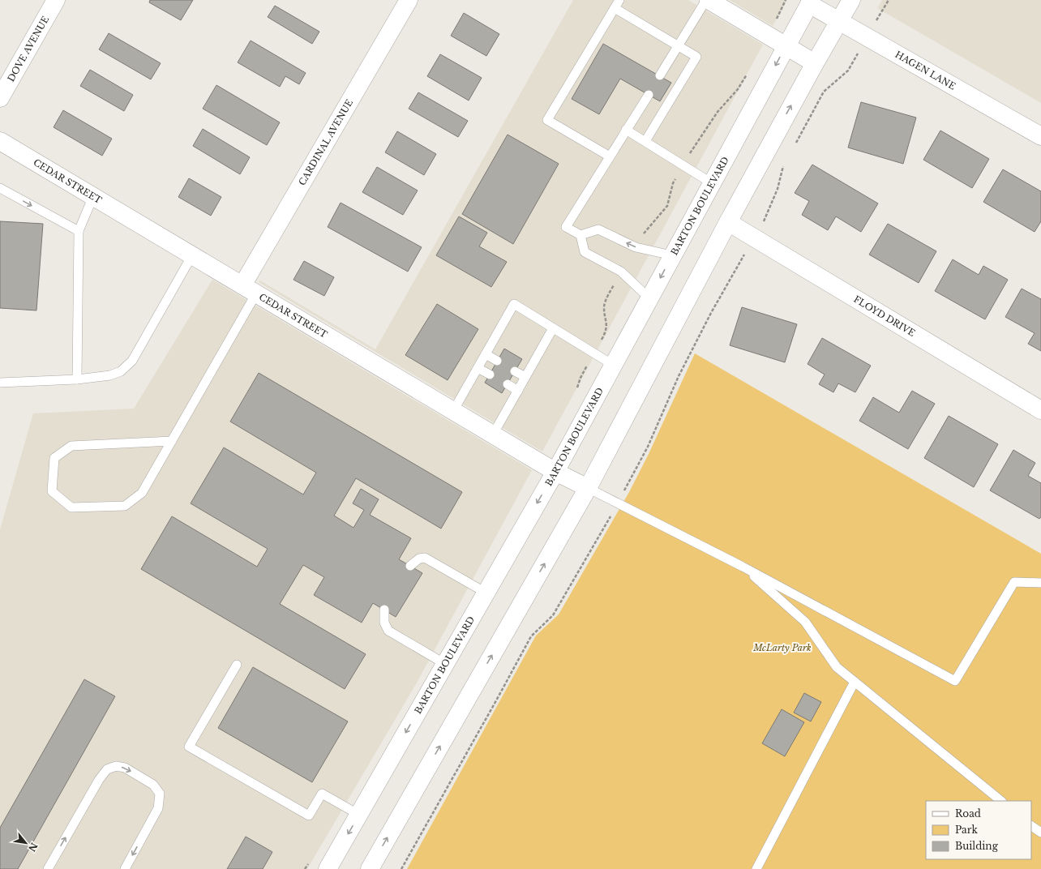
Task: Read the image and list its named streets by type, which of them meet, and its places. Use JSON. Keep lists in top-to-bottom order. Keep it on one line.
{"streets":{"main road":["DOVE AVENUE","HAGEN LANE","CARDINAL AVENUE","CEDAR STREET","BARTON BOULEVARD","FLOYD DRIVE"]},"crossings":[["HAGEN LANE","BARTON BOULEVARD"],["CARDINAL AVENUE","CEDAR STREET"],["CEDAR STREET","BARTON BOULEVARD"]],"parks":["McLarty Park"],"legend":["Road","Park","Building"],"north":"bottom right"}
